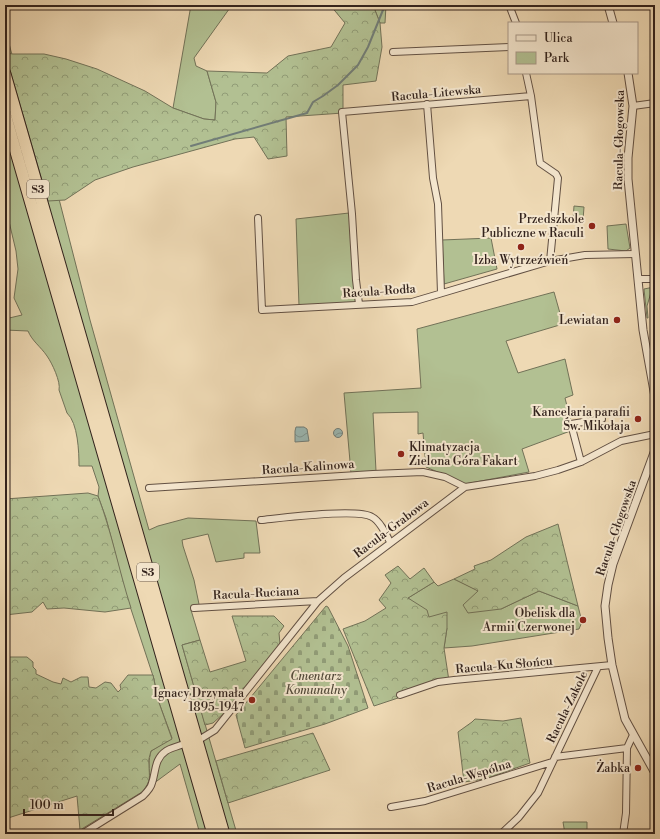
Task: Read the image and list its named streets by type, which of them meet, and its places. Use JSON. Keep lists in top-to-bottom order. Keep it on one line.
{"streets":{"highway":["S3"],"street":["Racula-Litewska","Racula-Głogowska","Racula-Rodła","Racula-Kalinowa","Racula-Grabowa","Racula-Ruciana","Racula-Ku Słońcu","Racula-Zakole","Racula-Wspólna"]},"crossings":[["Racula-Litewska","Racula-Rodła"],["Racula-Głogowska","Racula-Rodła"],["Racula-Głogowska","Racula-Ku Słońcu"],["Racula-Kalinowa","Racula-Grabowa"],["Racula-Grabowa","Racula-Ruciana"],["Racula-Ku Słońcu","Racula-Zakole"],["Racula-Zakole","Racula-Wspólna"]],"parks":["Cmentarz Komunalny"],"places":["Przedszkole Publiczne w Raculi","Izba Wytrzeźwień","Lewiatan","Kancelaria parafii Św. Mikołaja","Klimatyzacja Zielona Góra Fakart","Obelisk dla Armii Czerwonej","Ignacy Drzymała 1895-1947","Żabka"],"legend":["Ulica","Park"],"scale_bar":"100 m"}
